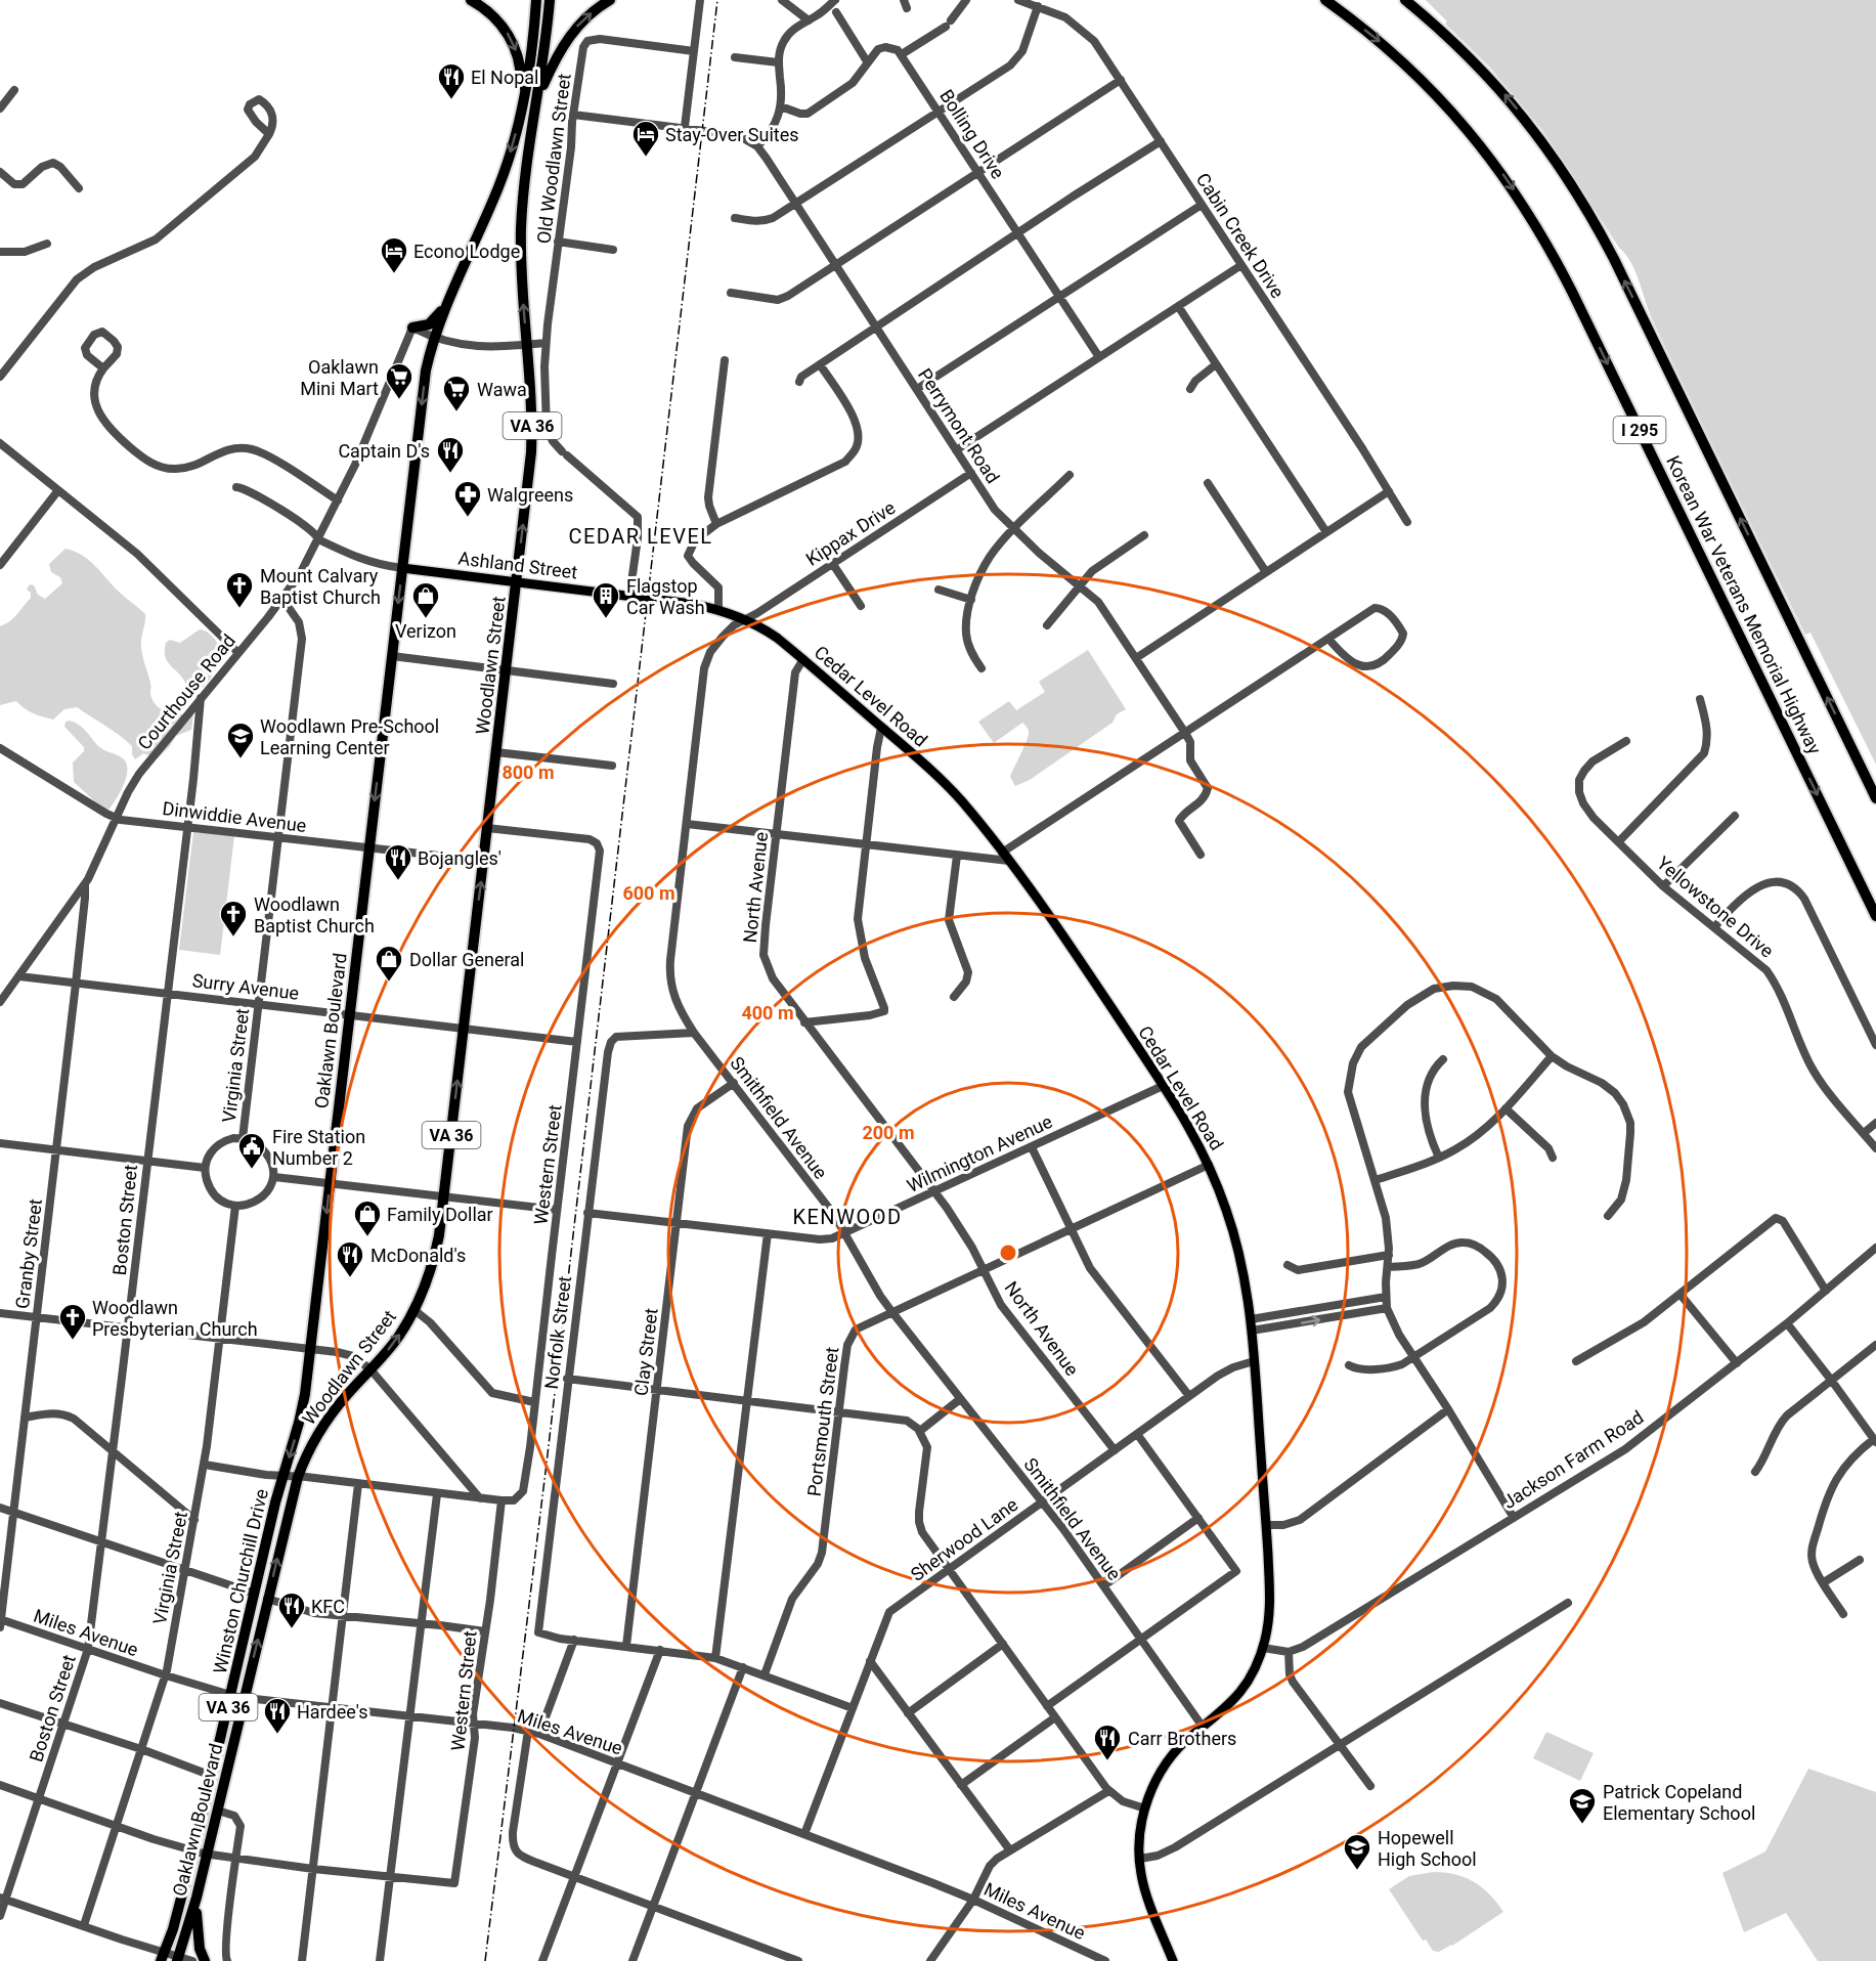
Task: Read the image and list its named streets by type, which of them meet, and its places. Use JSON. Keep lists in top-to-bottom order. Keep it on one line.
{"streets":{"highway":["VA 36","I 295","Korean War Veterans Memorial Highway","Woodlawn Street","Oaklawn Boulevard","Winston Churchill Drive"],"main road":["Ashland Street","Cedar Level Road"],"street":["Bolling Drive","Old Woodlawn Street","Cabin Creek Drive","Perrymont Road","Kippax Drive","Courthouse Road","Dinwiddie Avenue","North Avenue","Yellowstone Drive","Surry Avenue","Virginia Street","Smithfield Avenue","Wilmington Avenue","Western Street","Boston Street","Granby Street","Norfolk Street","Clay Street","Portsmouth Street","Jackson Farm Road","Sherwood Lane","Miles Avenue"]},"crossings":[["Old Woodlawn Street","Ashland Street"],["VA 36","Woodlawn Street"],["Perrymont Road","Kippax Drive"],["Kippax Drive","Cedar Level Road"],["Kippax Drive","Smithfield Avenue"],["Ashland Street","Woodlawn Street"],["Ashland Street","Courthouse Road"],["Ashland Street","Cedar Level Road"],["Ashland Street","Oaklawn Boulevard"],["Woodlawn Street","Dinwiddie Avenue"],["Woodlawn Street","Surry Avenue"],["Woodlawn Street","Oaklawn Boulevard"],["Woodlawn Street","Western Street"],["Courthouse Road","Dinwiddie Avenue"],["Courthouse Road","Surry Avenue"],["Courthouse Road","Virginia Street"],["Courthouse Road","Boston Street"],["Courthouse Road","Granby Street"],["Cedar Level Road","North Avenue"],["Cedar Level Road","Smithfield Avenue"],["Cedar Level Road","Wilmington Avenue"],["Cedar Level Road","Portsmouth Street"],["Cedar Level Road","Sherwood Lane"],["Dinwiddie Avenue","Oaklawn Boulevard"],["Dinwiddie Avenue","Virginia Street"],["Dinwiddie Avenue","Boston Street"],["North Avenue","Wilmington Avenue"],["North Avenue","Portsmouth Street"],["North Avenue","Sherwood Lane"],["Surry Avenue","Oaklawn Boulevard"],["Surry Avenue","Virginia Street"],["Surry Avenue","Western Street"],["Surry Avenue","Boston Street"],["Surry Avenue","Granby Street"],["Oaklawn Boulevard","Winston Churchill Drive"],["Oaklawn Boulevard","Miles Avenue"],["Virginia Street","Miles Avenue"],["Smithfield Avenue","Wilmington Avenue"],["Smithfield Avenue","Norfolk Street"],["Smithfield Avenue","Clay Street"],["Smithfield Avenue","Portsmouth Street"],["Smithfield Avenue","Sherwood Lane"],["Wilmington Avenue","Norfolk Street"],["Wilmington Avenue","Clay Street"],["Western Street","Miles Avenue"],["Boston Street","Miles Avenue"],["Granby Street","Miles Avenue"],["Sherwood Lane","Miles Avenue"],["Winston Churchill Drive","Miles Avenue"]],"one_way":["Woodlawn Street"],"districts":["CEDAR LEVEL","KENWOOD"],"places":{"restaurant":["El Nopal","Captain D's","Bojangles'","McDonald's","KFC","Hardee's","Carr Brothers"],"hotel":["Stay-Over Suites","Econo Lodge"],"supermarket":["Oaklawn Mini Mart","Wawa"],"pharmacy":["Walgreens"],"church":["Mount Calvary Baptist Church","Woodlawn Baptist Church","Woodlawn Presbyterian Church"],"shop":["Verizon","Dollar General","Family Dollar"],"building":["Flagstop Car Wash"],"school or university":["Woodlawn Pre-School Learning Center","Patrick Copeland Elementary School","Hopewell High School"],"public building":["Fire Station Number 2"]},"rings":["800 m","600 m","400 m","200 m"]}
